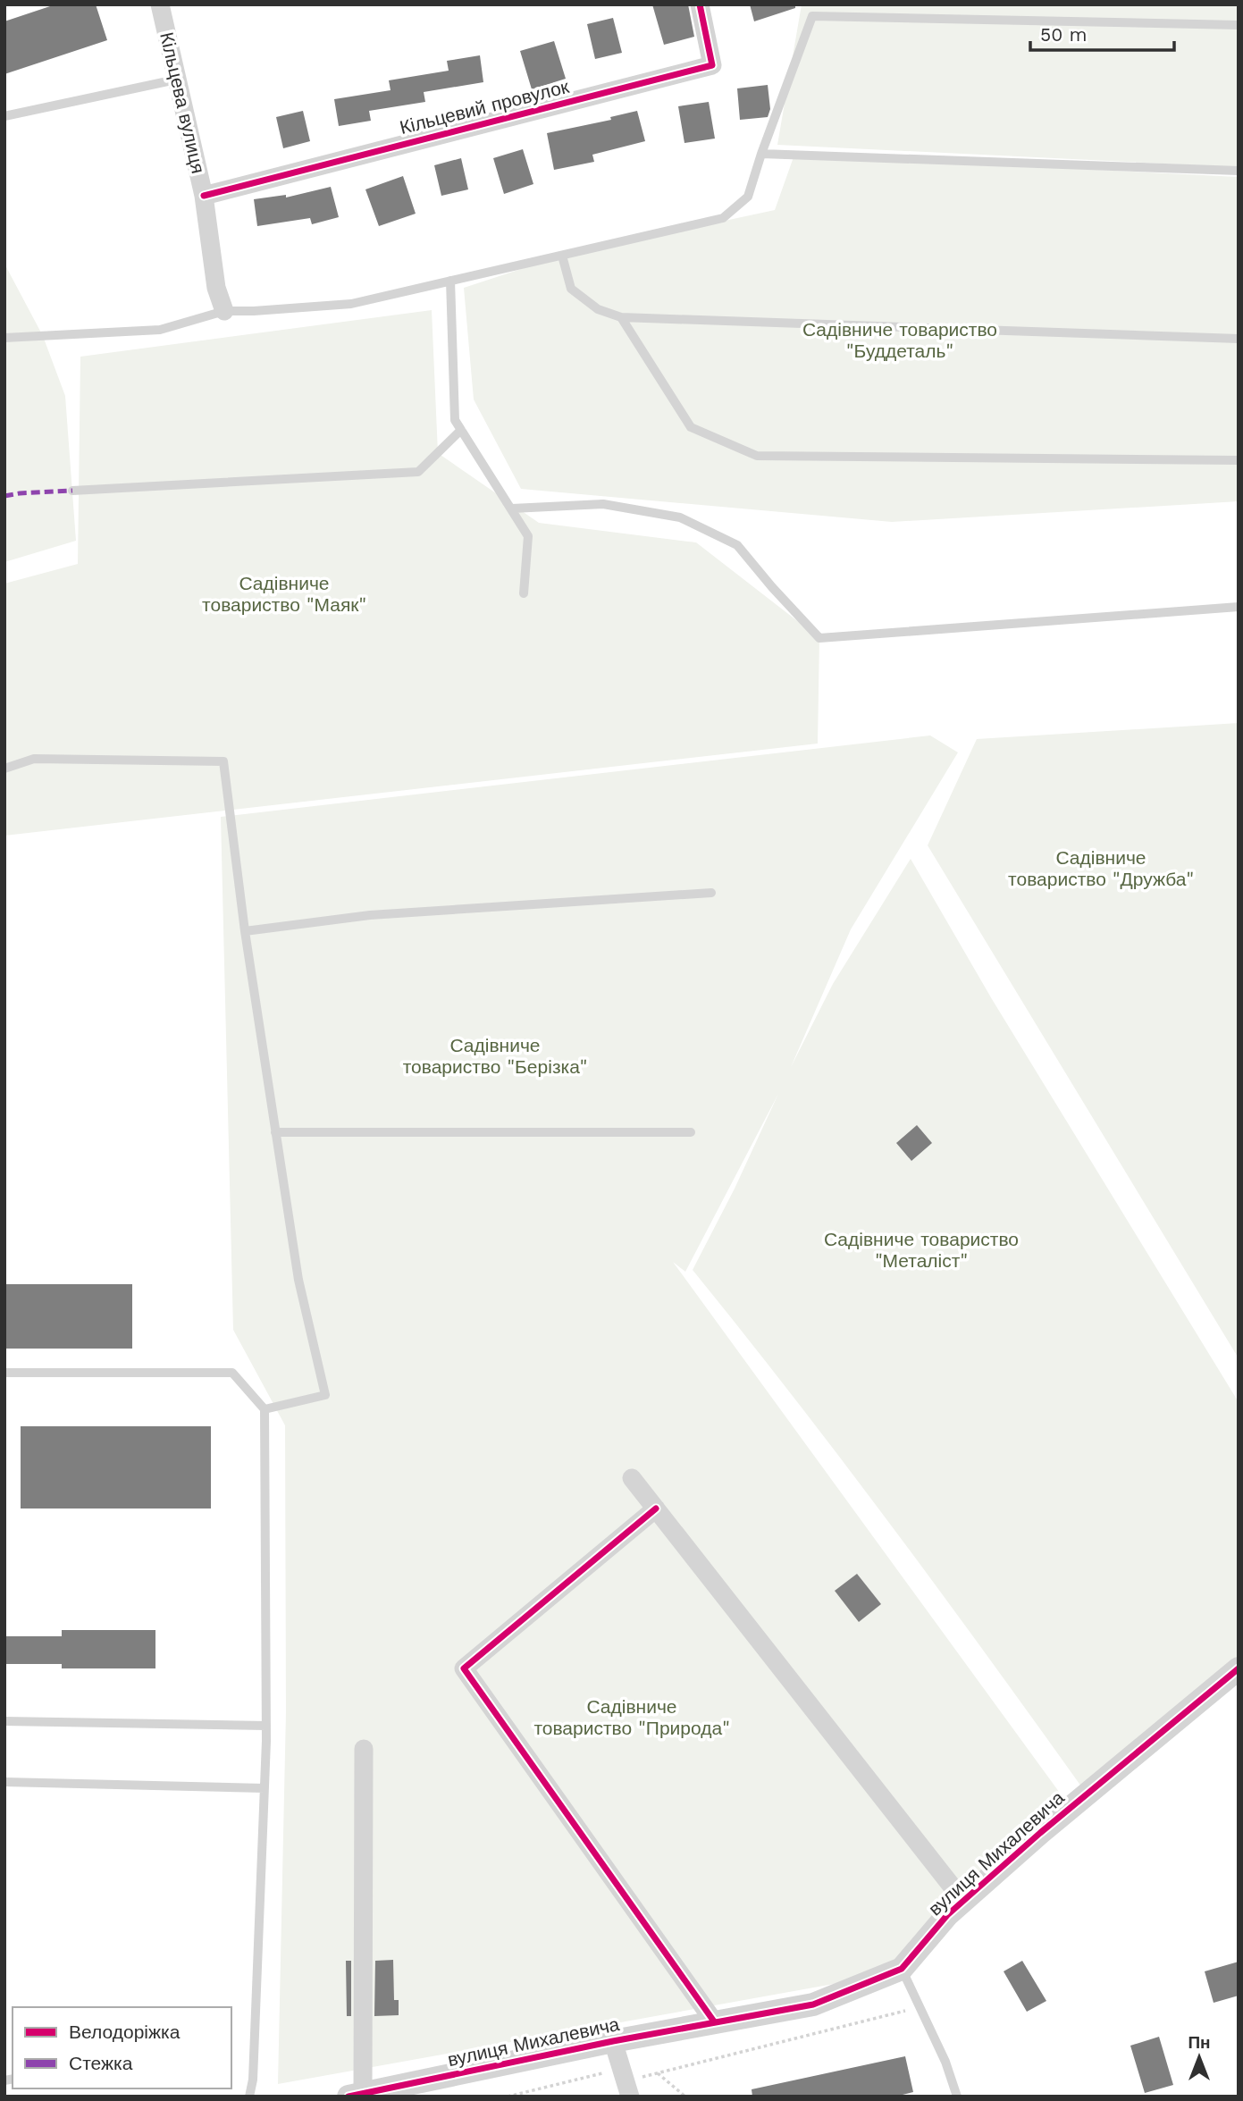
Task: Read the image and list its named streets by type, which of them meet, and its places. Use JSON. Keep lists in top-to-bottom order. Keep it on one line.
{"streets":{"street":["Кільцева вулиця","Кільцевий провулок","вулиця Михалевича"]},"crossings":[["Кільцева вулиця","Кільцевий провулок"]],"parks":["Садівниче товариство \"Буддеталь\"","Садівниче товариство \"Маяк\"","Садівниче товариство \"Дружба\"","Садівниче товариство \"Берізка\"","Садівниче товариство \"Металіст\"","Садівниче товариство \"Природа\""],"legend":["Велодоріжка","Стежка"],"scale_bar":"50 m","north":"top"}
